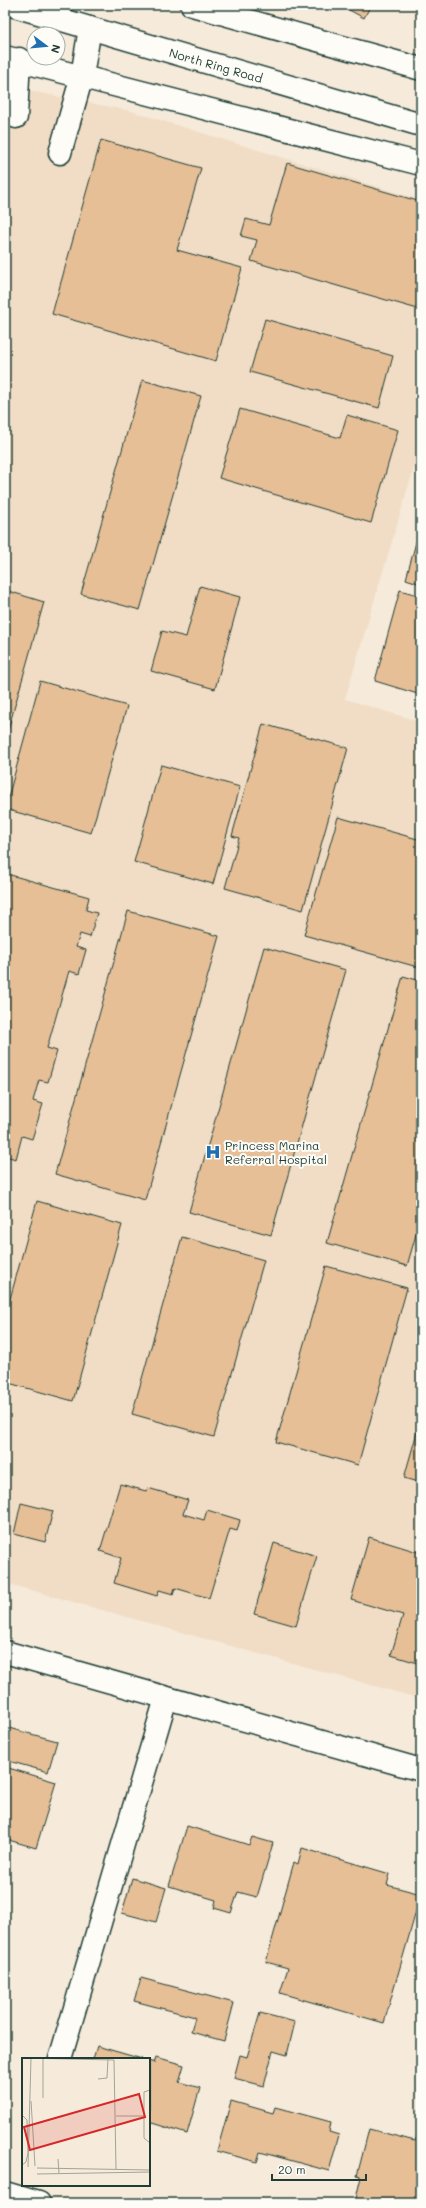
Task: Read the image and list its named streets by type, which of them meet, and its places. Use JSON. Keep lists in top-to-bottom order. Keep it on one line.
{"streets":{"street":["North Ring Road"]},"places":{"hospital":["Princess Marina Referral Hospital"]},"scale_bar":"20 m","north":"right"}
